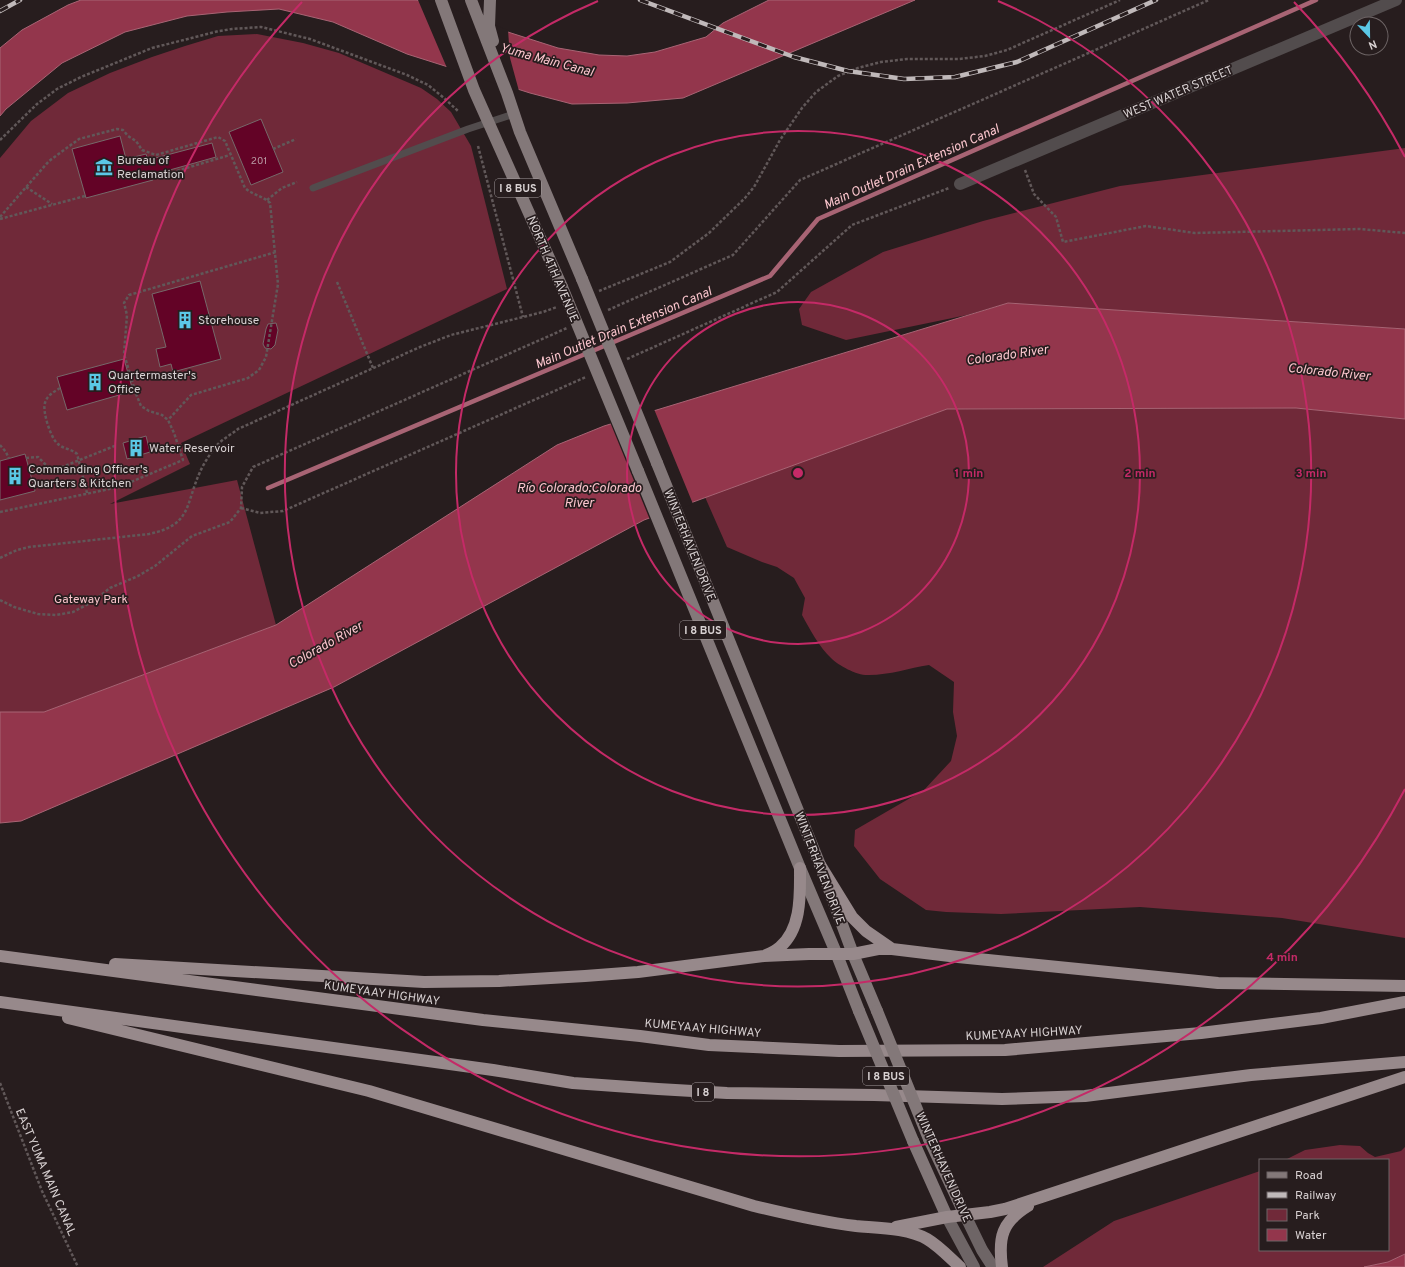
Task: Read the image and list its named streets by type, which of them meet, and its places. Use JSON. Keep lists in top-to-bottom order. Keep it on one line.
{"streets":{"highway":["KUMEYAAY HIGHWAY","I 8"],"main road":["I 8 BUS","NORTH 4TH AVENUE","WINTERHAVEN DRIVE"],"street":["WEST WATER STREET"],"path":["EAST YUMA MAIN CANAL"]},"crossings":[["NORTH 4TH AVENUE","WINTERHAVEN DRIVE"]],"water":["Yuma Main Canal","Main Outlet Drain Extension Canal","Colorado River","Río Colorado;Colorado River"],"parks":["Gateway Park"],"places":{"museum":["Bureau of Reclamation"],"building":["Storehouse","Quartermaster's Office","Water Reservoir","Commanding Officer's Quarters & Kitchen"]},"house_numbers":["201"],"legend":["Road","Railway","Park","Water"],"north":"bottom","rings":["1 min","2 min","3 min","4 min"]}
